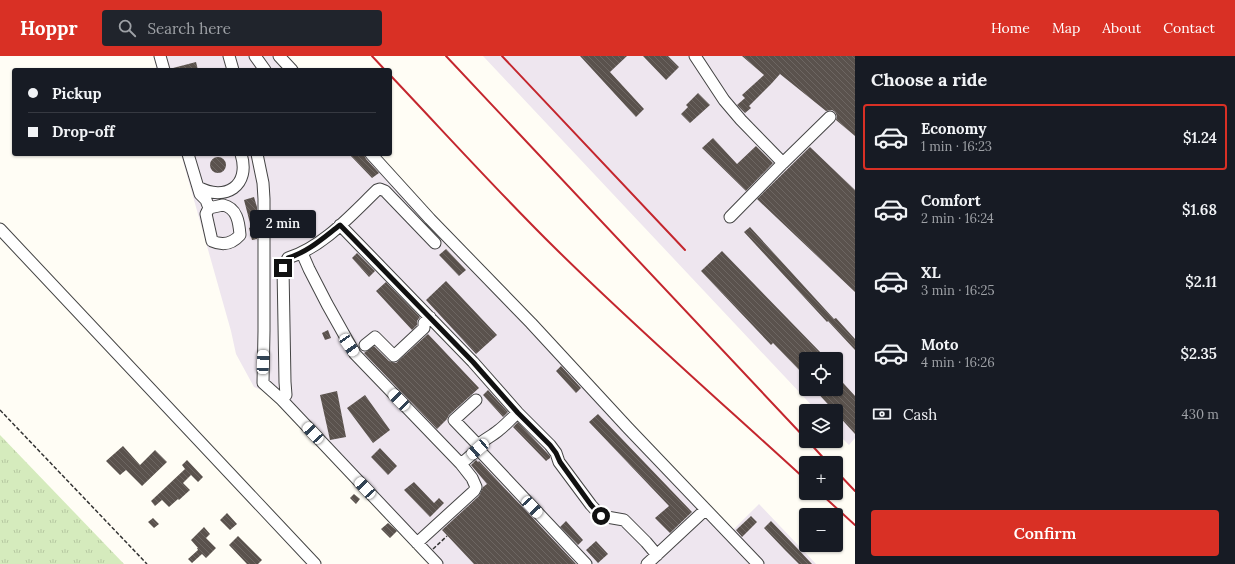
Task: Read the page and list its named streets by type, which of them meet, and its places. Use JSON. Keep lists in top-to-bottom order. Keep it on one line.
{"page":{"header":"Hoppr","search":"Search here","nav":["Home","Map","About","Contact"],"heading":"Choose a ride","banner":["Pickup","Drop-off"],"list":[{"name":"Economy","note":"1 min · 16:23","value":"$1.24"},{"name":"Comfort","note":"2 min · 16:24","value":"$1.68"},{"name":"XL","note":"3 min · 16:25","value":"$2.11"},{"name":"Moto","note":"4 min · 16:26","value":"$2.35"}],"bubble":"2 min","map_buttons":["+","−"],"pay":["Cash","430 m"],"buttons":"Confirm"}}
